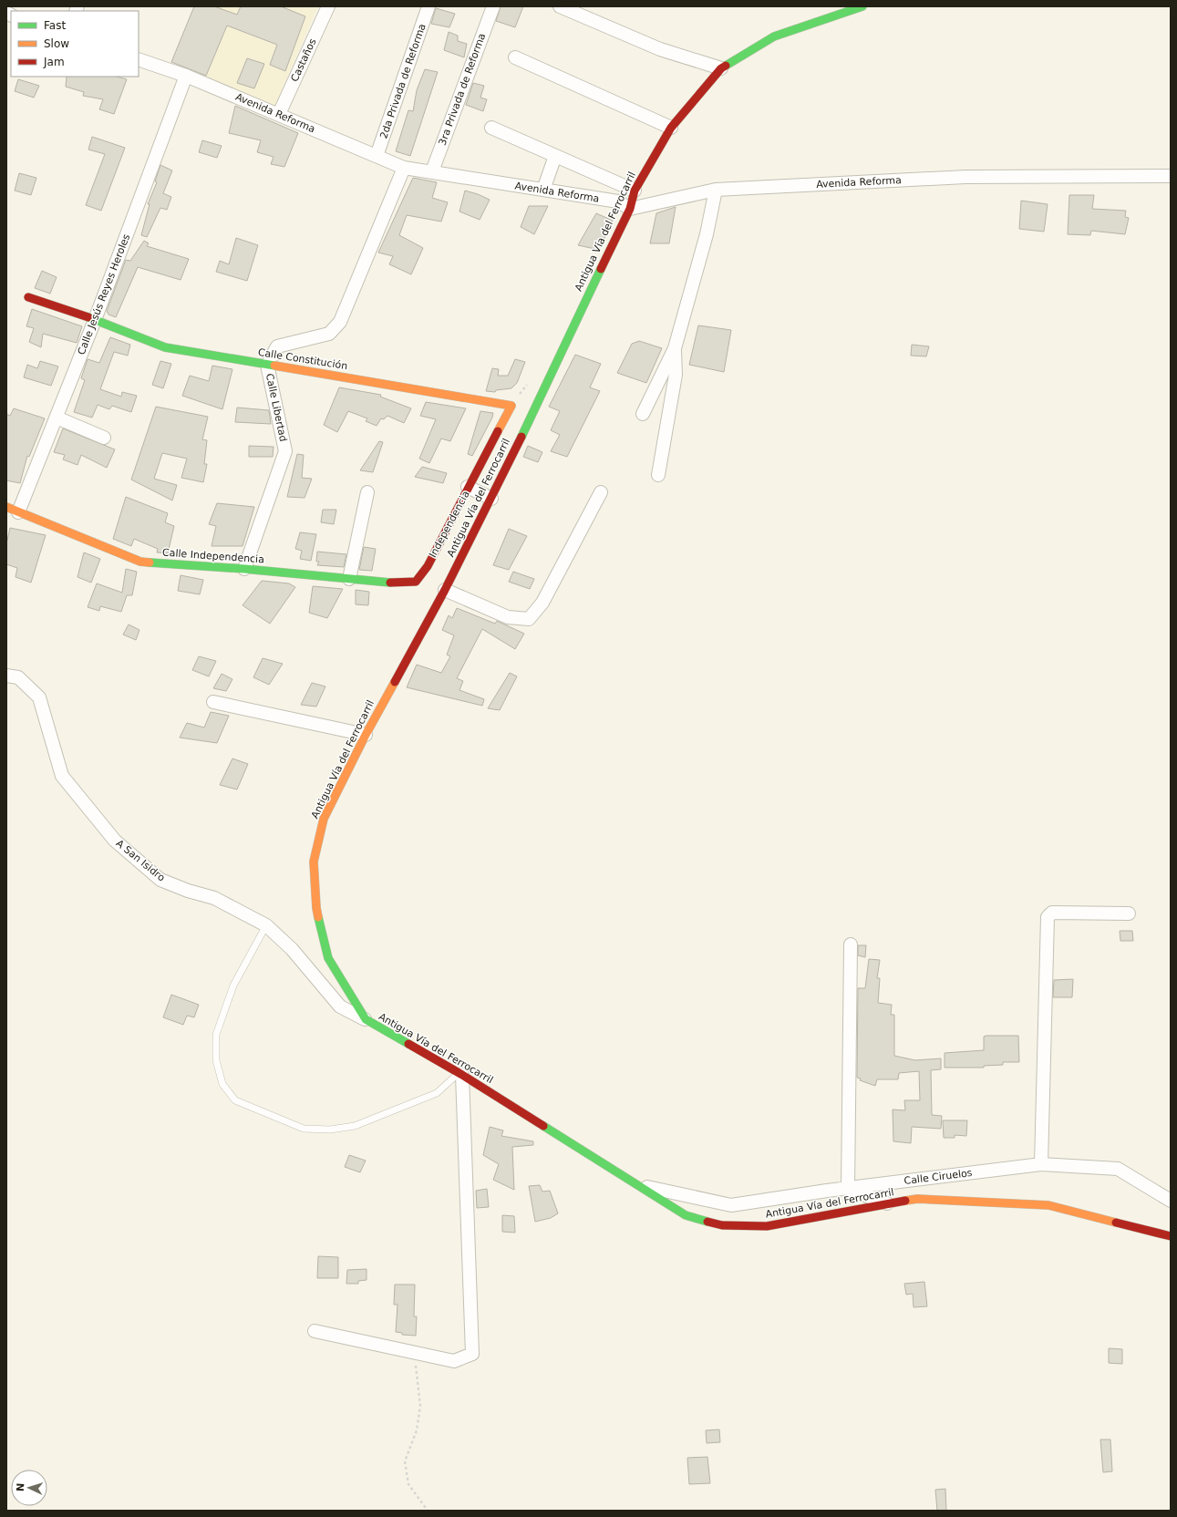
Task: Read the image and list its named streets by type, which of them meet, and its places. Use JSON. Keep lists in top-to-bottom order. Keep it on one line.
{"streets":{"street":["Castaños","2da Privada de Reforma","3ra Privada de Reforma","Avenida Reforma","Antigua Vía del Ferrocarril","Calle Jesús Reyes Heroles","Calle Constitución","Calle Libertad","Independencia","Calle Independencia","A San Isidro","Calle Ciruelos"]},"crossings":[["Castaños","Avenida Reforma"],["2da Privada de Reforma","Avenida Reforma"],["3ra Privada de Reforma","Avenida Reforma"],["Avenida Reforma","Antigua Vía del Ferrocarril"],["Avenida Reforma","Calle Jesús Reyes Heroles"],["Avenida Reforma","Calle Libertad"],["Antigua Vía del Ferrocarril","Independencia"],["Antigua Vía del Ferrocarril","A San Isidro"],["Antigua Vía del Ferrocarril","Calle Ciruelos"],["Calle Jesús Reyes Heroles","Calle Constitución"],["Calle Jesús Reyes Heroles","Calle Independencia"],["Calle Constitución","Calle Libertad"],["Calle Constitución","Independencia"],["Calle Libertad","Calle Independencia"],["Independencia","Calle Independencia"]],"legend":["Fast","Slow","Jam"],"north":"left"}
